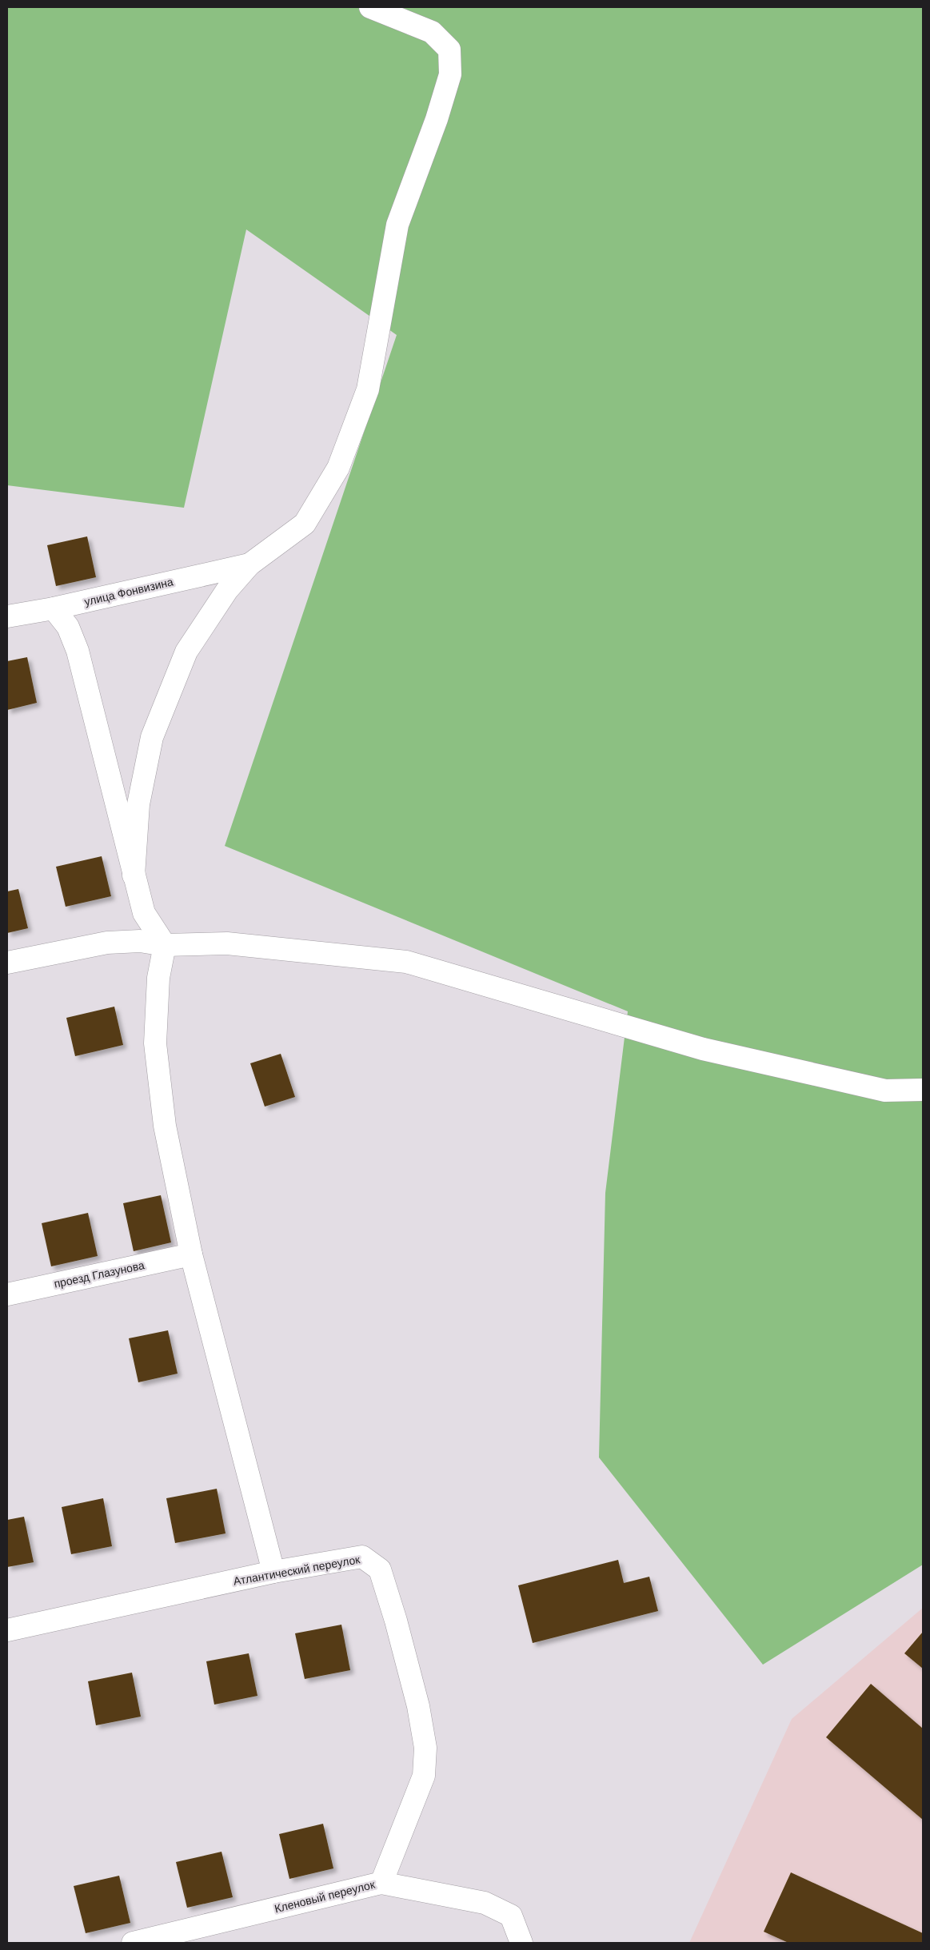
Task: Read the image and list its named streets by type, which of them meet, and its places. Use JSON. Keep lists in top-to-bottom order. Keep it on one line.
{"streets":{"street":["улица Фонвизина","проезд Глазунова","Атлантический переулок","Кленовый переулок"]},"crossings":[["Атлантический переулок","Кленовый переулок"]]}
